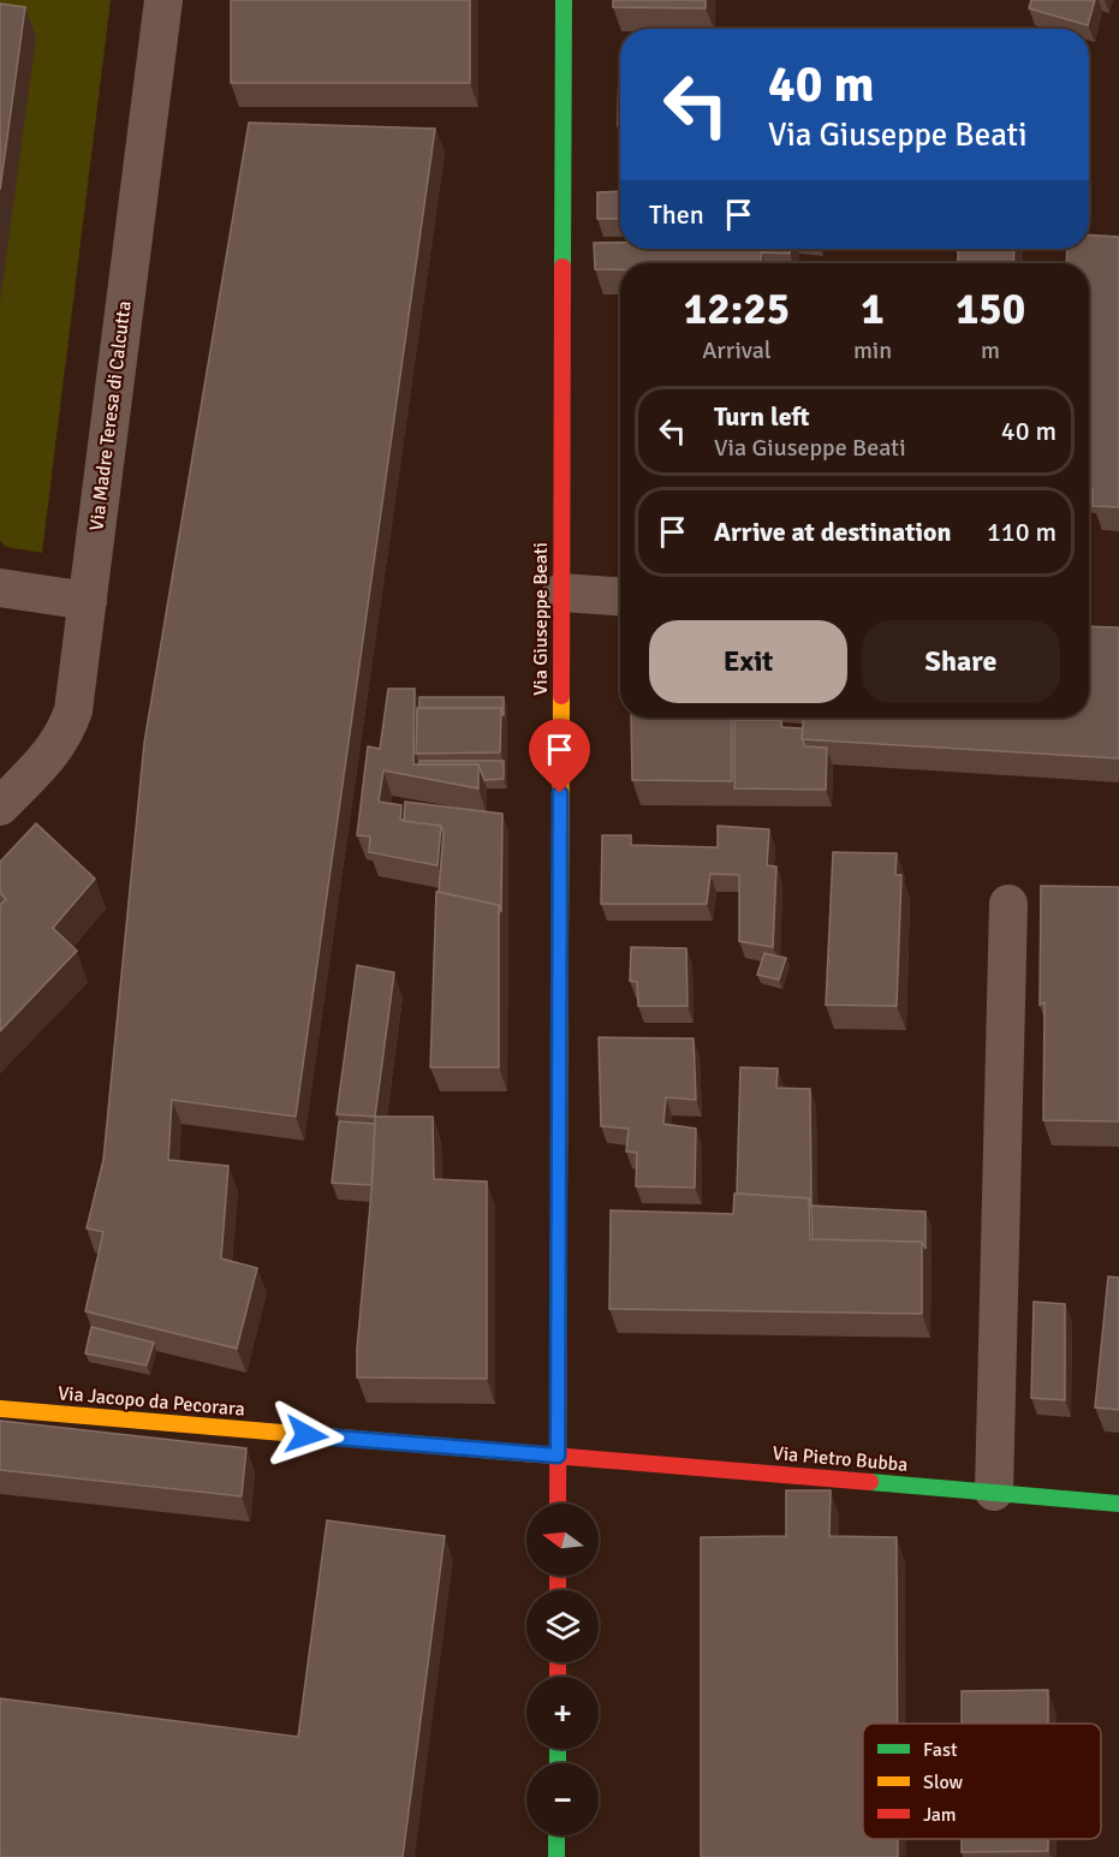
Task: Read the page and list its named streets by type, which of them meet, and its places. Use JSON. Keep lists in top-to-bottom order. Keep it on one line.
{"streets":{"street":["Via Madre Teresa di Calcutta","Via Giuseppe Beati","Via Jacopo da Pecorara","Via Pietro Bubba"]},"crossings":[["Via Giuseppe Beati","Via Jacopo da Pecorara"],["Via Giuseppe Beati","Via Pietro Bubba"],["Via Jacopo da Pecorara","Via Pietro Bubba"]],"legend":["Fast","Slow","Jam"],"north":"left","page":{"turn":["40 m","Via Giuseppe Beati"],"then":"Then","eta":["12:25","Arrival","1","min","150","m"],"list":[{"name":"Turn left","note":"Via Giuseppe Beati","value":"40 m"},{"name":"Arrive at destination","value":"110 m"}],"buttons":["Exit","Share"],"map_buttons":["+","−"]}}
